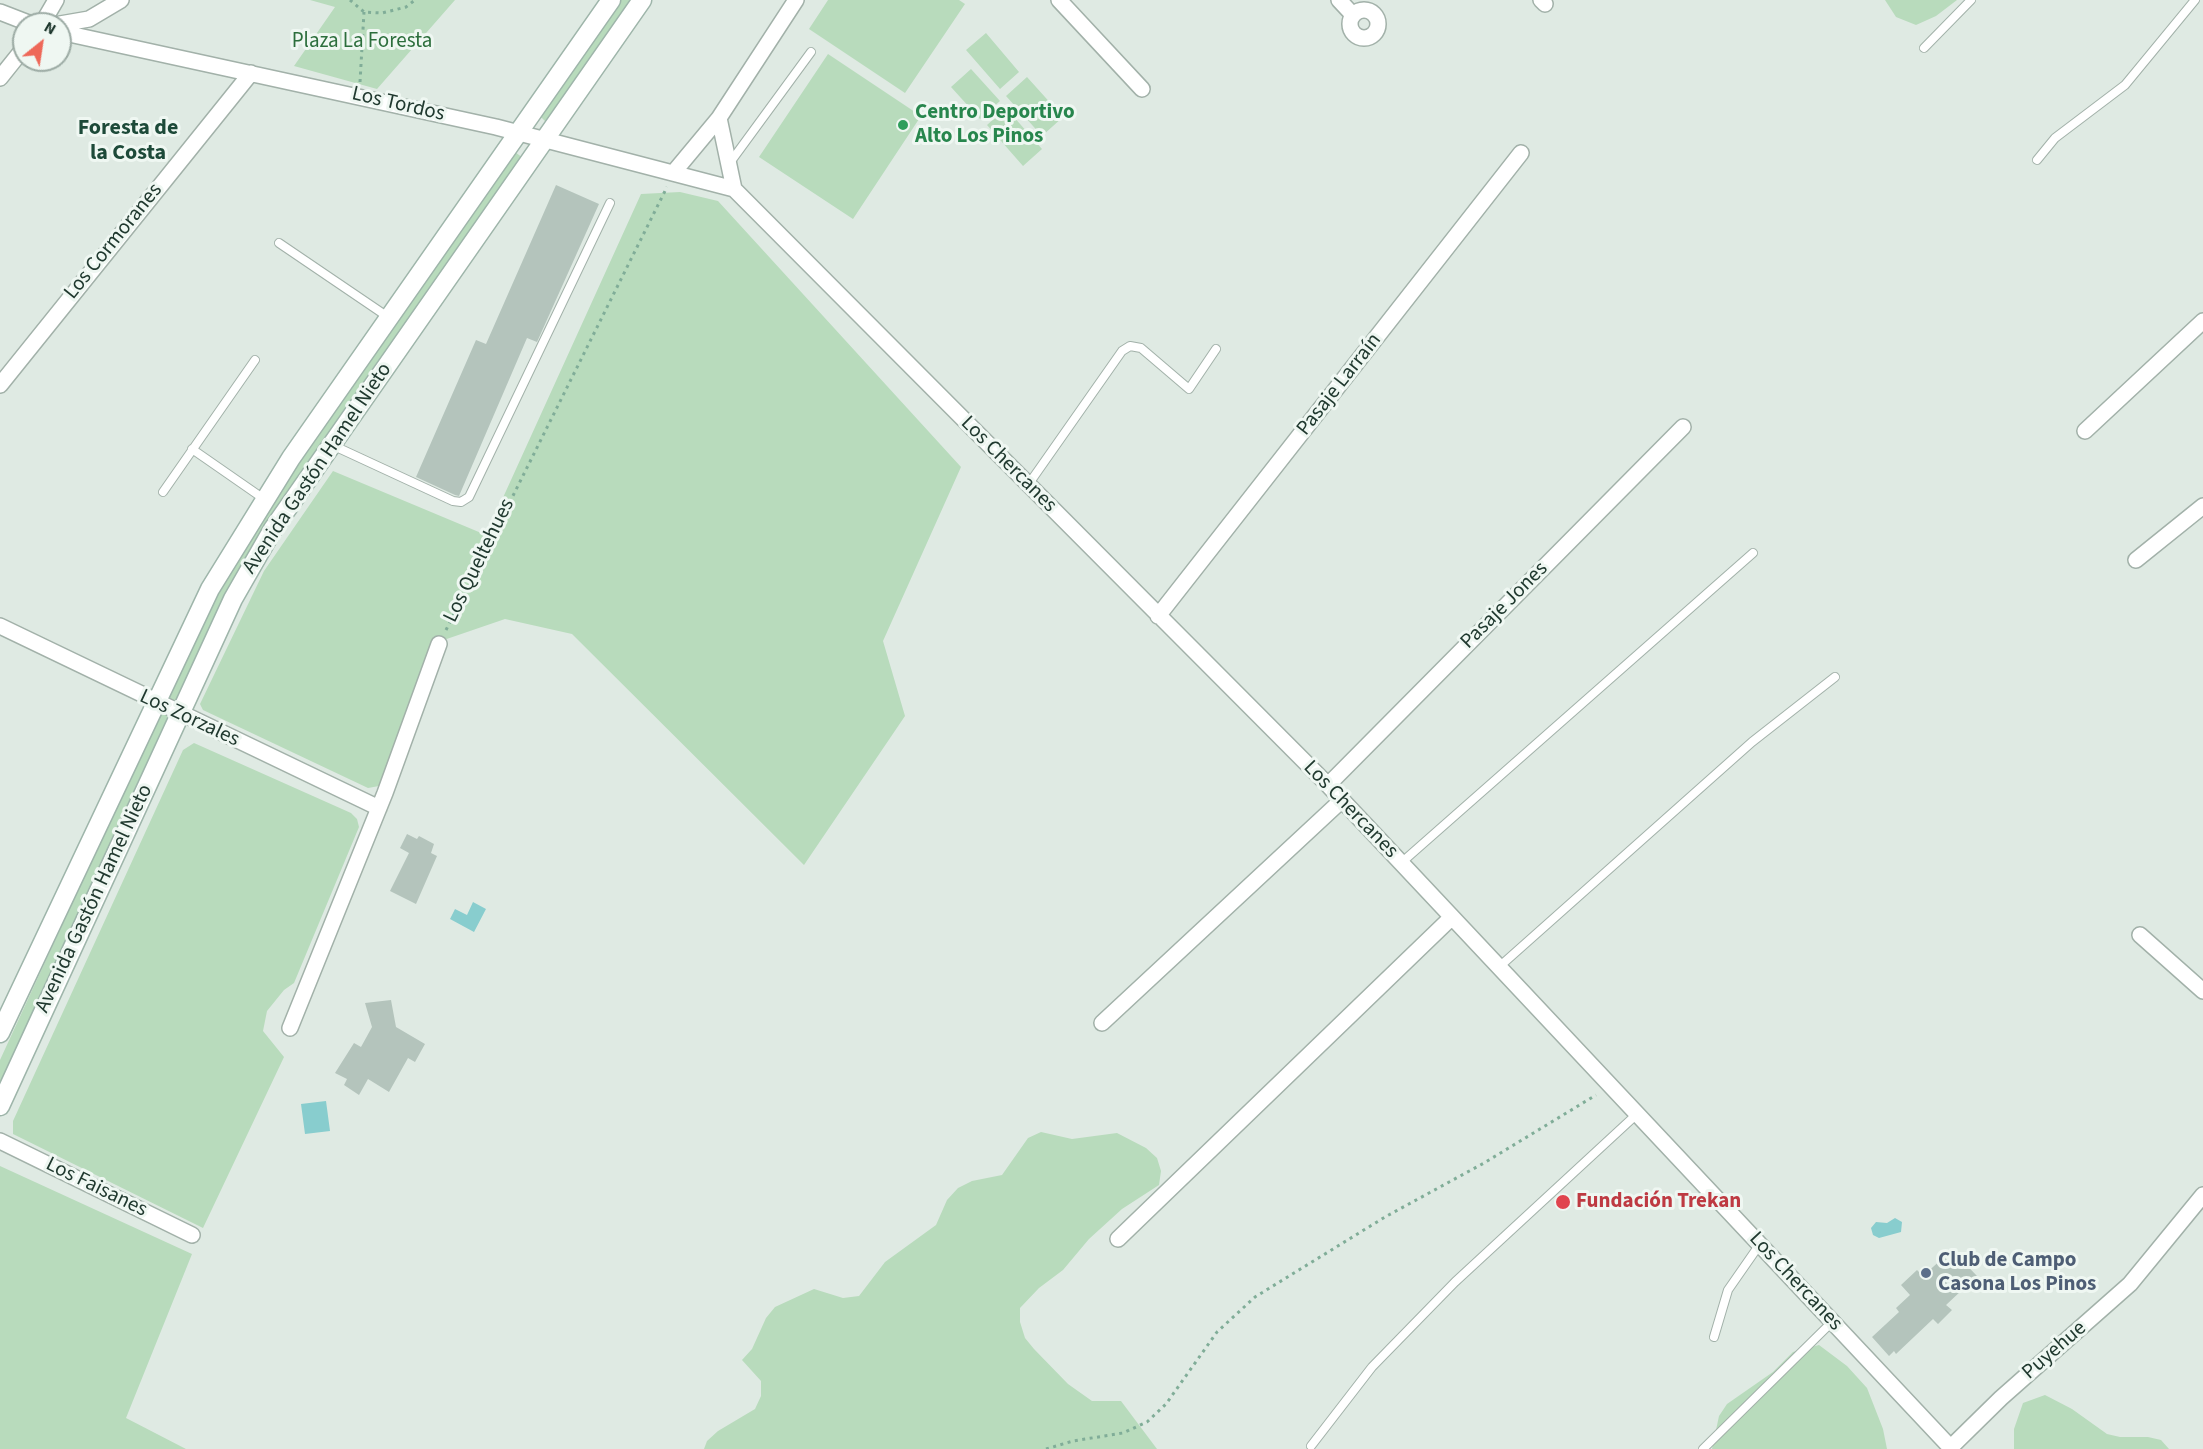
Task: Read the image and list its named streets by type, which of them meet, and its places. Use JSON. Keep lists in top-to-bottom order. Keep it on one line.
{"streets":{"main road":["Avenida Gastón Hamel Nieto"],"street":["Los Tordos","Los Cormoranes","Pasaje Larraín","Los Chercanes","Los Queltehues","Pasaje Jones","Los Zorzales","Los Faisanes","Puyehue"]},"crossings":[["Los Tordos","Los Cormoranes"],["Los Tordos","Los Chercanes"],["Los Tordos","Avenida Gastón Hamel Nieto"],["Los Tordos","Los Queltehues"],["Pasaje Larraín","Los Chercanes"],["Los Chercanes","Pasaje Jones"],["Los Chercanes","Puyehue"],["Avenida Gastón Hamel Nieto","Los Zorzales"],["Los Queltehues","Los Zorzales"]],"districts":["Foresta de la Costa"],"parks":["Plaza La Foresta"],"places":["Centro Deportivo Alto Los Pinos","Fundación Trekan","Club de Campo Casona Los Pinos"],"north":"top right"}
